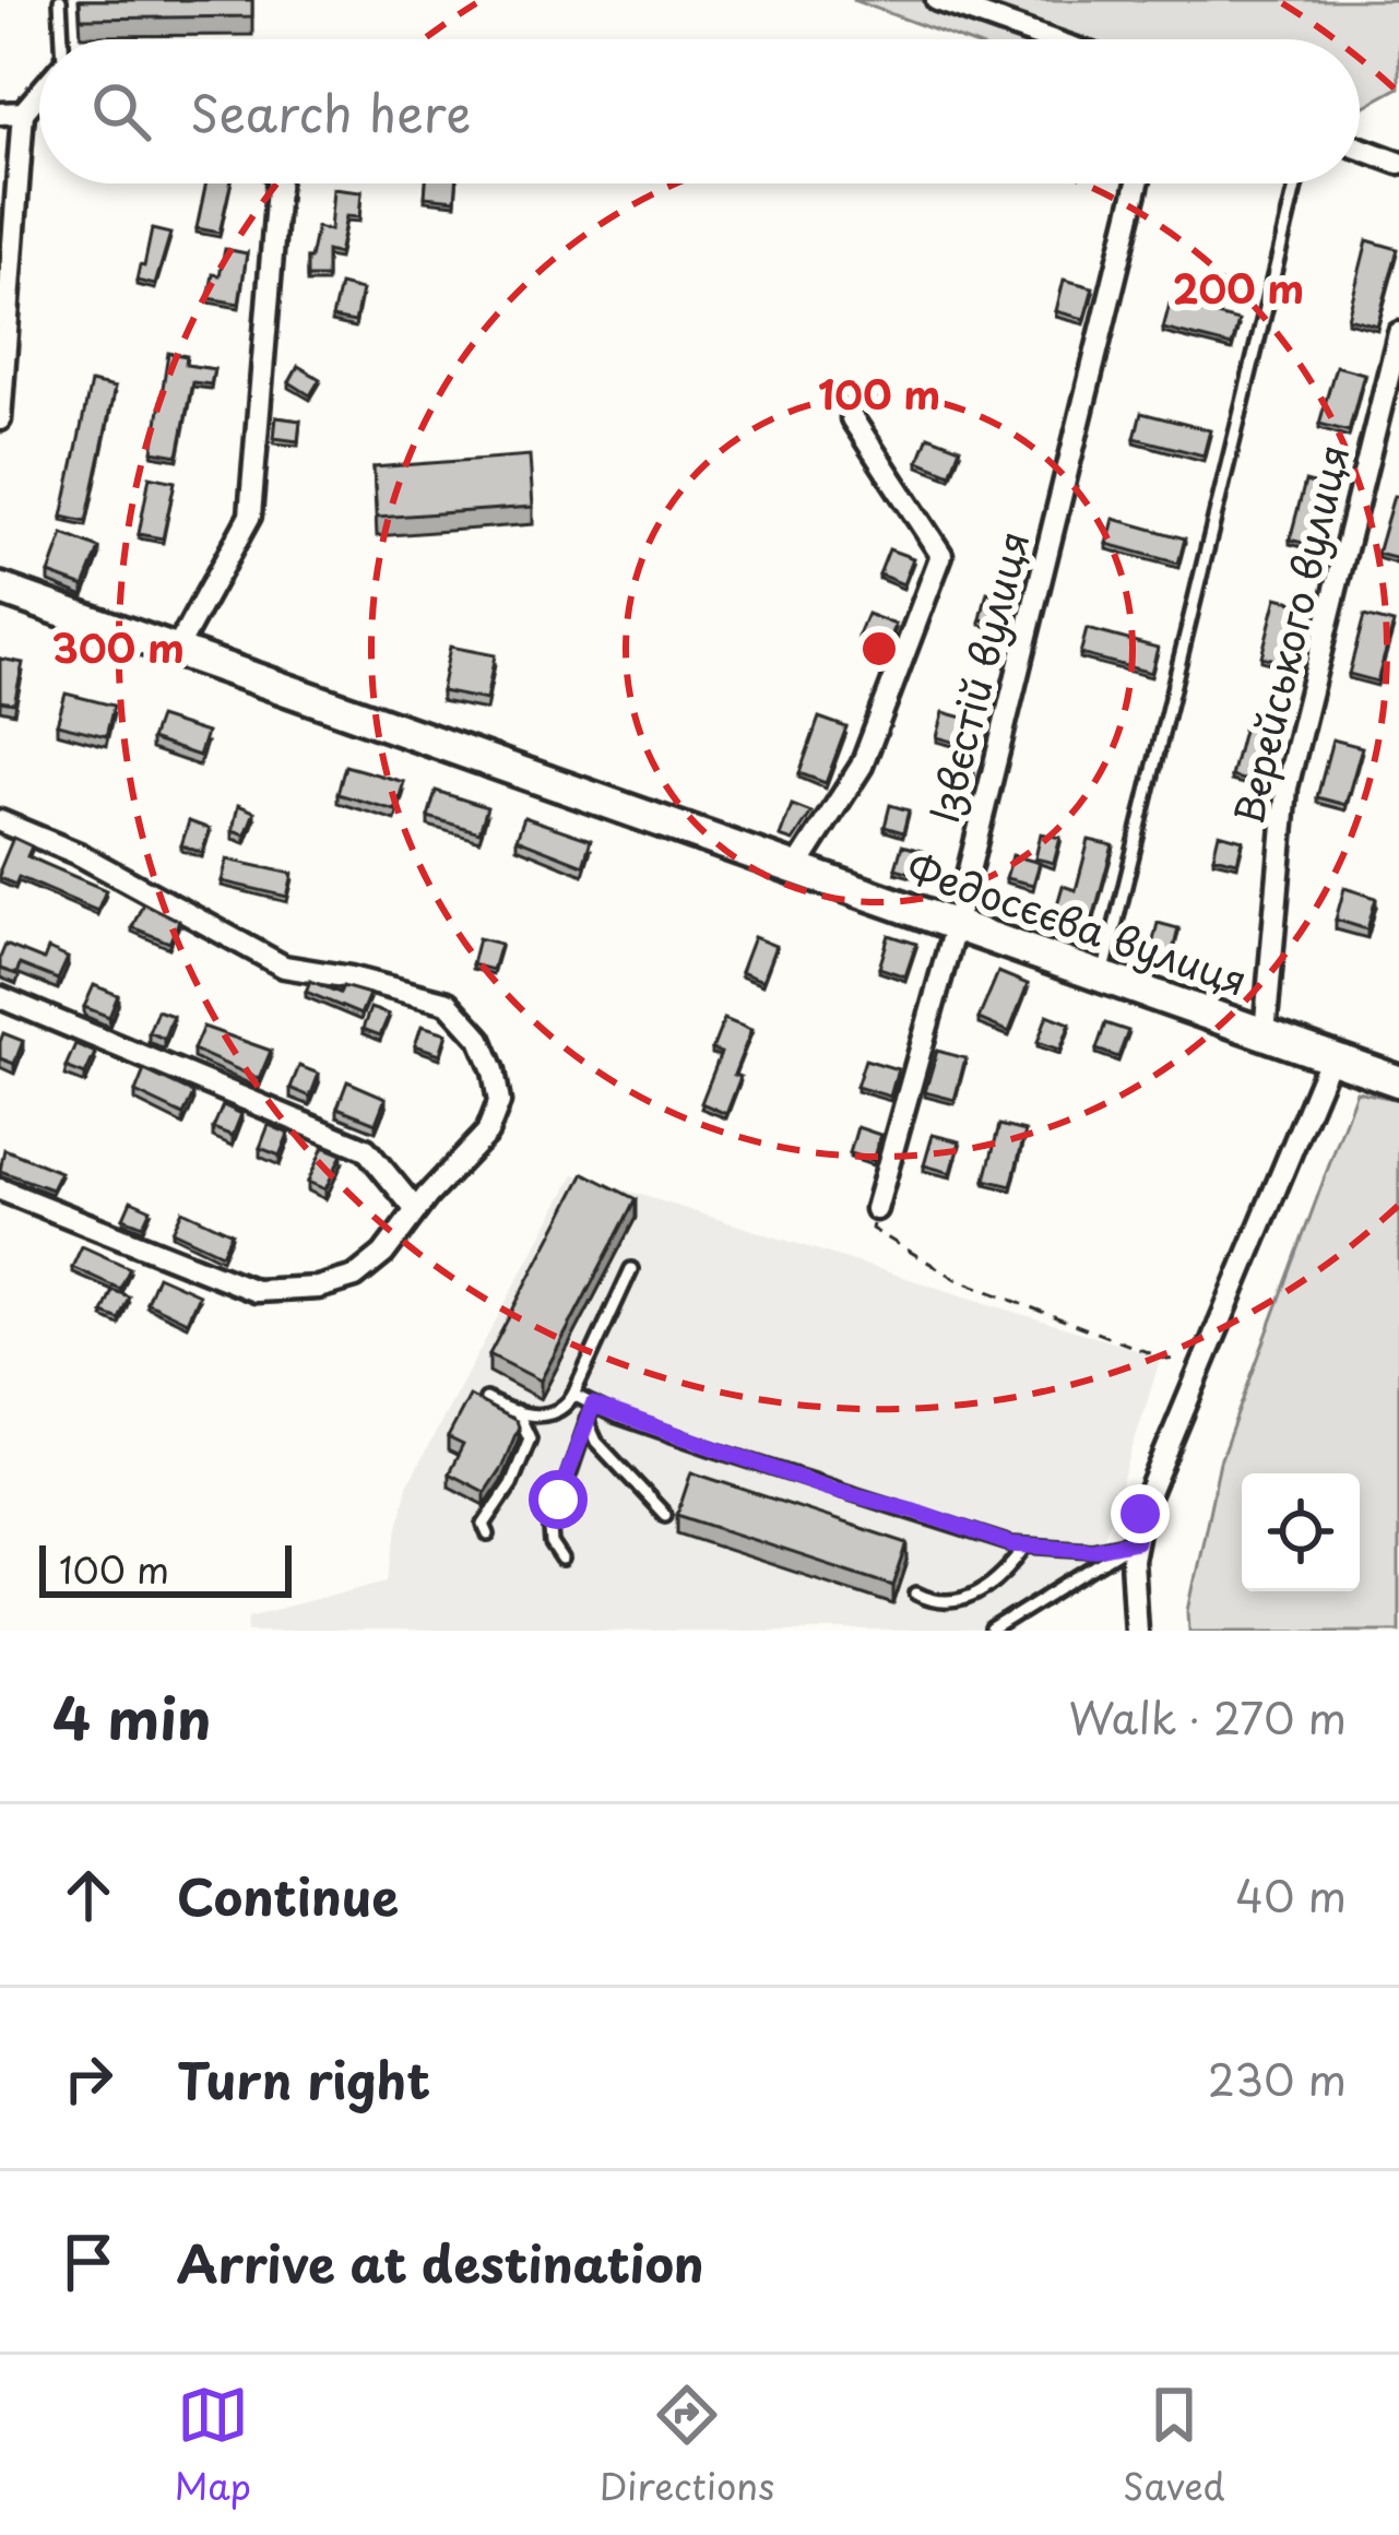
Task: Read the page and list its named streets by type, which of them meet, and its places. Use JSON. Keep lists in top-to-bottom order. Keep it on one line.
{"streets":{"main road":["Федосєєва вулиця"],"street":["Верейського вулиця","Ізвєстій вулиця"]},"crossings":[["Верейського вулиця","Федосєєва вулиця"],["Ізвєстій вулиця","Федосєєва вулиця"]],"scale_bar":"100 m","page":{"search":"Search here","scale":"100 m","heading":["4 min","Walk · 270 m"],"list":[["Continue","40 m"],["Turn right","230 m"],"Arrive at destination"],"nav":["Map","Directions","Saved"]},"rings":["200 m","100 m","300 m"]}
